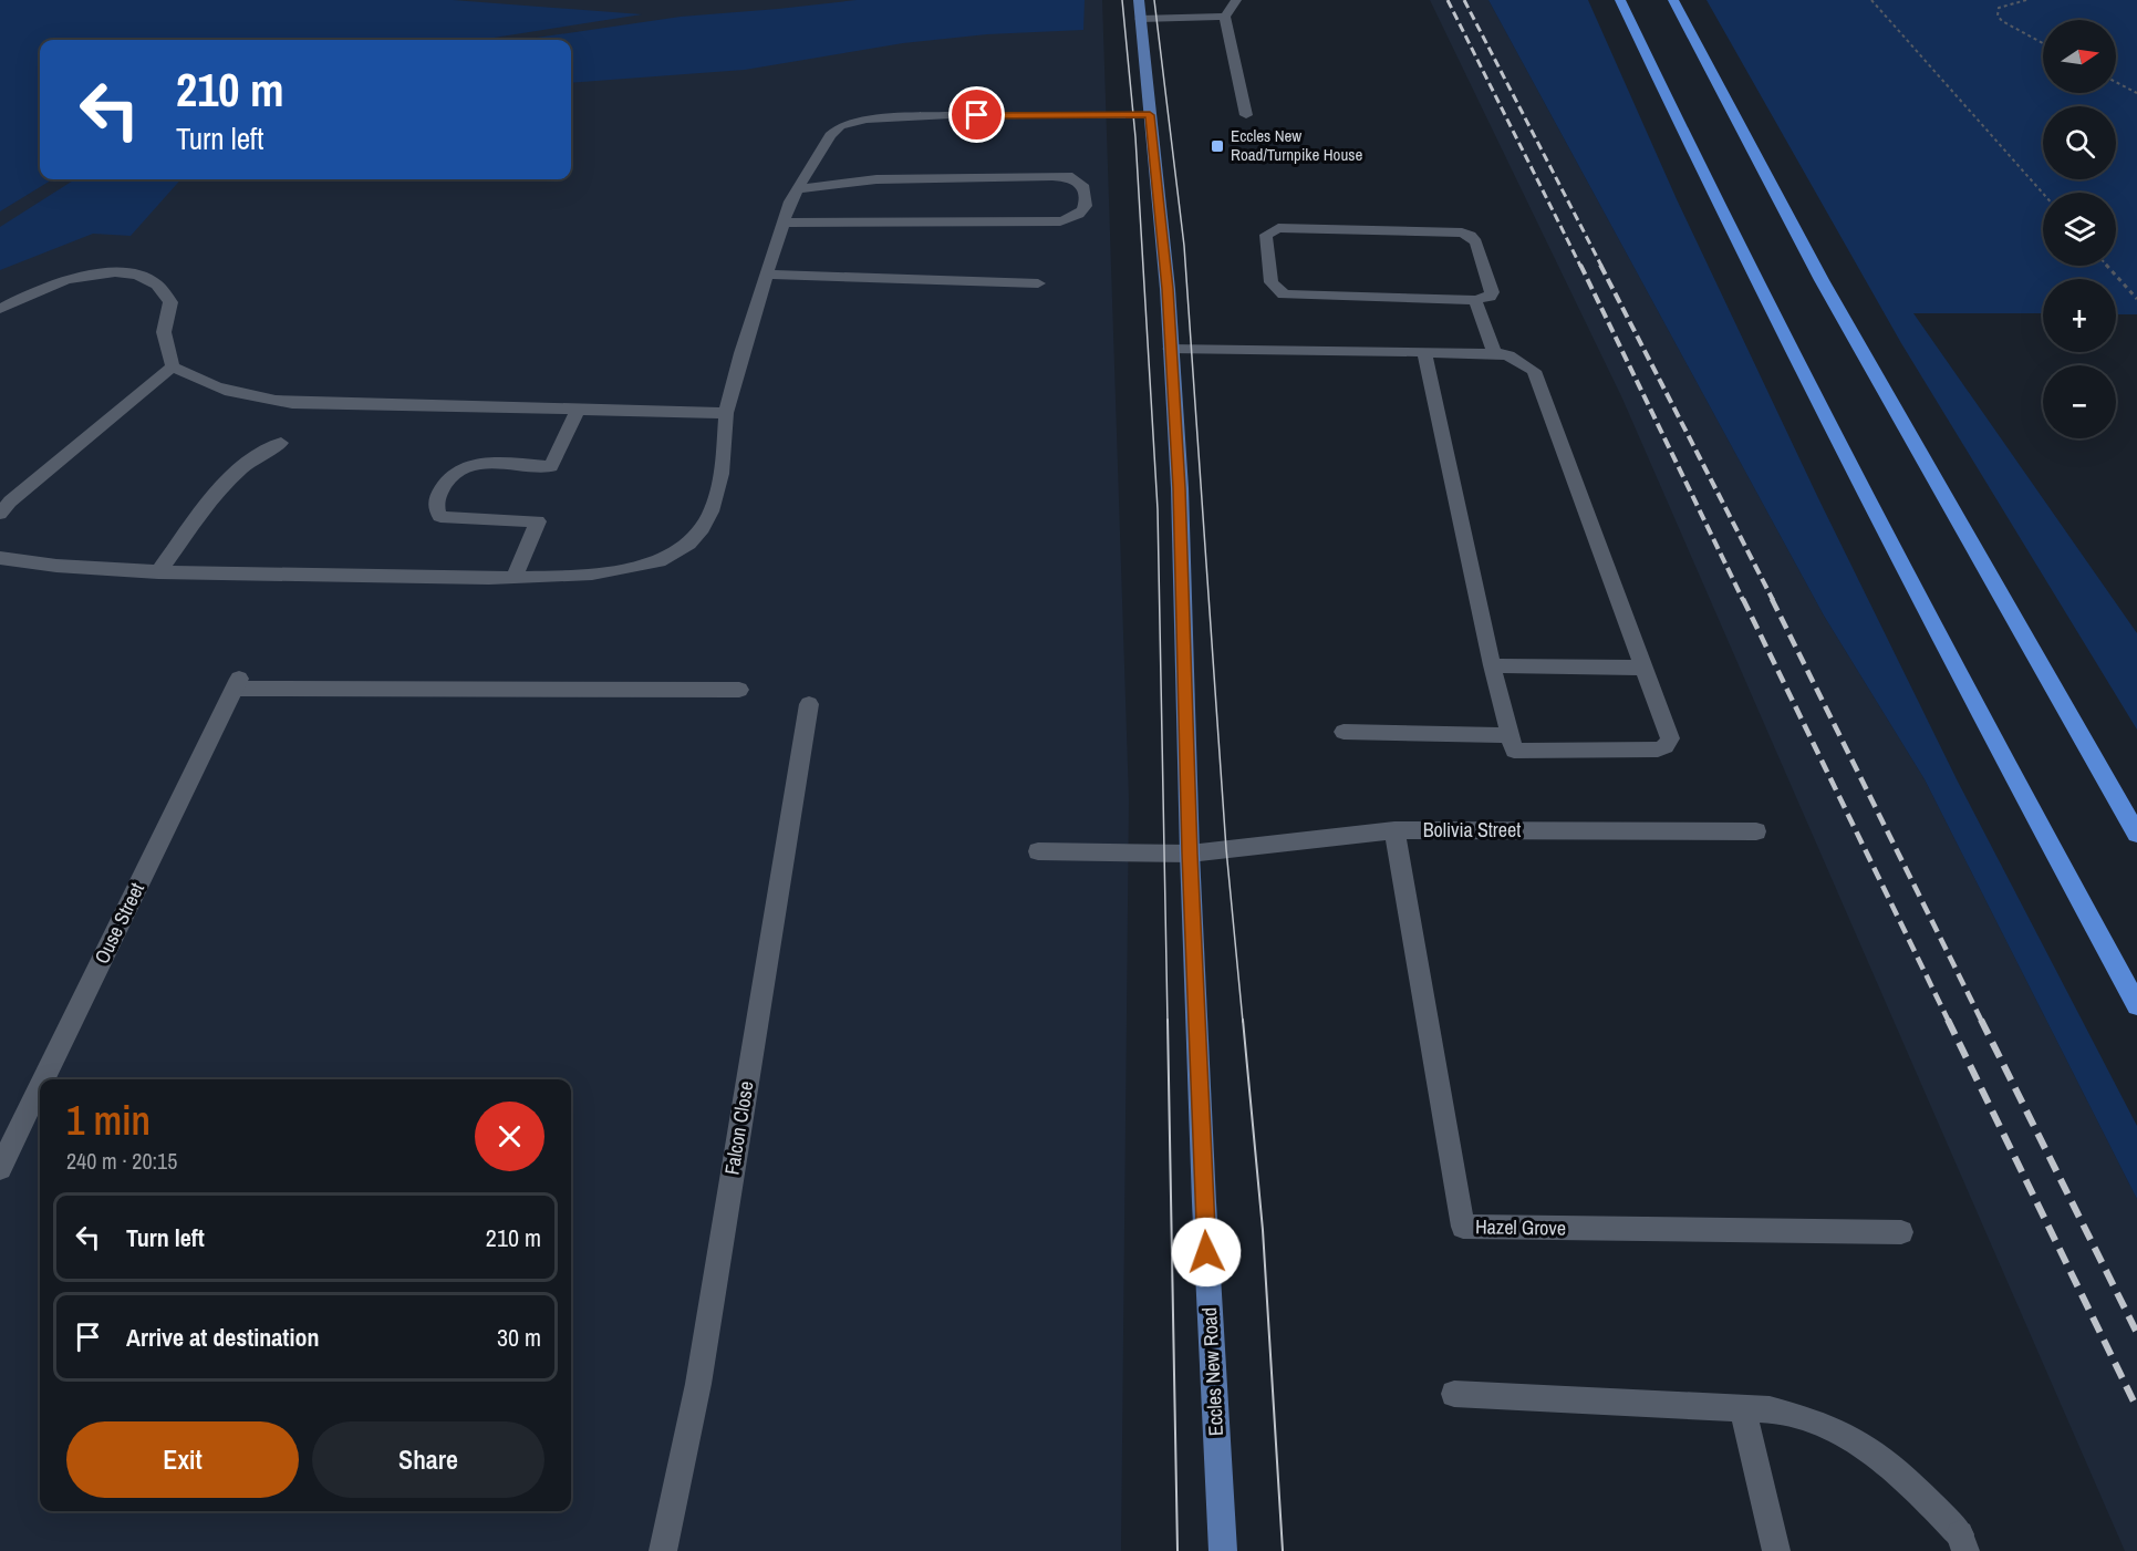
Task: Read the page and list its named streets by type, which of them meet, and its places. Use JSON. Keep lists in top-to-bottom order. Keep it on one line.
{"streets":{"main road":["Eccles New Road"],"street":["Bolivia Street","Ouse Street","Falcon Close","Hazel Grove"]},"crossings":[["Bolivia Street","Hazel Grove"],["Bolivia Street","Eccles New Road"]],"places":{"transit":["Eccles New Road/Turnpike House"]},"north":"right","page":{"map_buttons":["+","−"],"turn":["210 m","Turn left"],"heading":["1 min","240 m · 20:15"],"list":[{"name":"Turn left","value":"210 m"},{"name":"Arrive at destination","value":"30 m"}],"buttons":["Exit","Share"]}}
